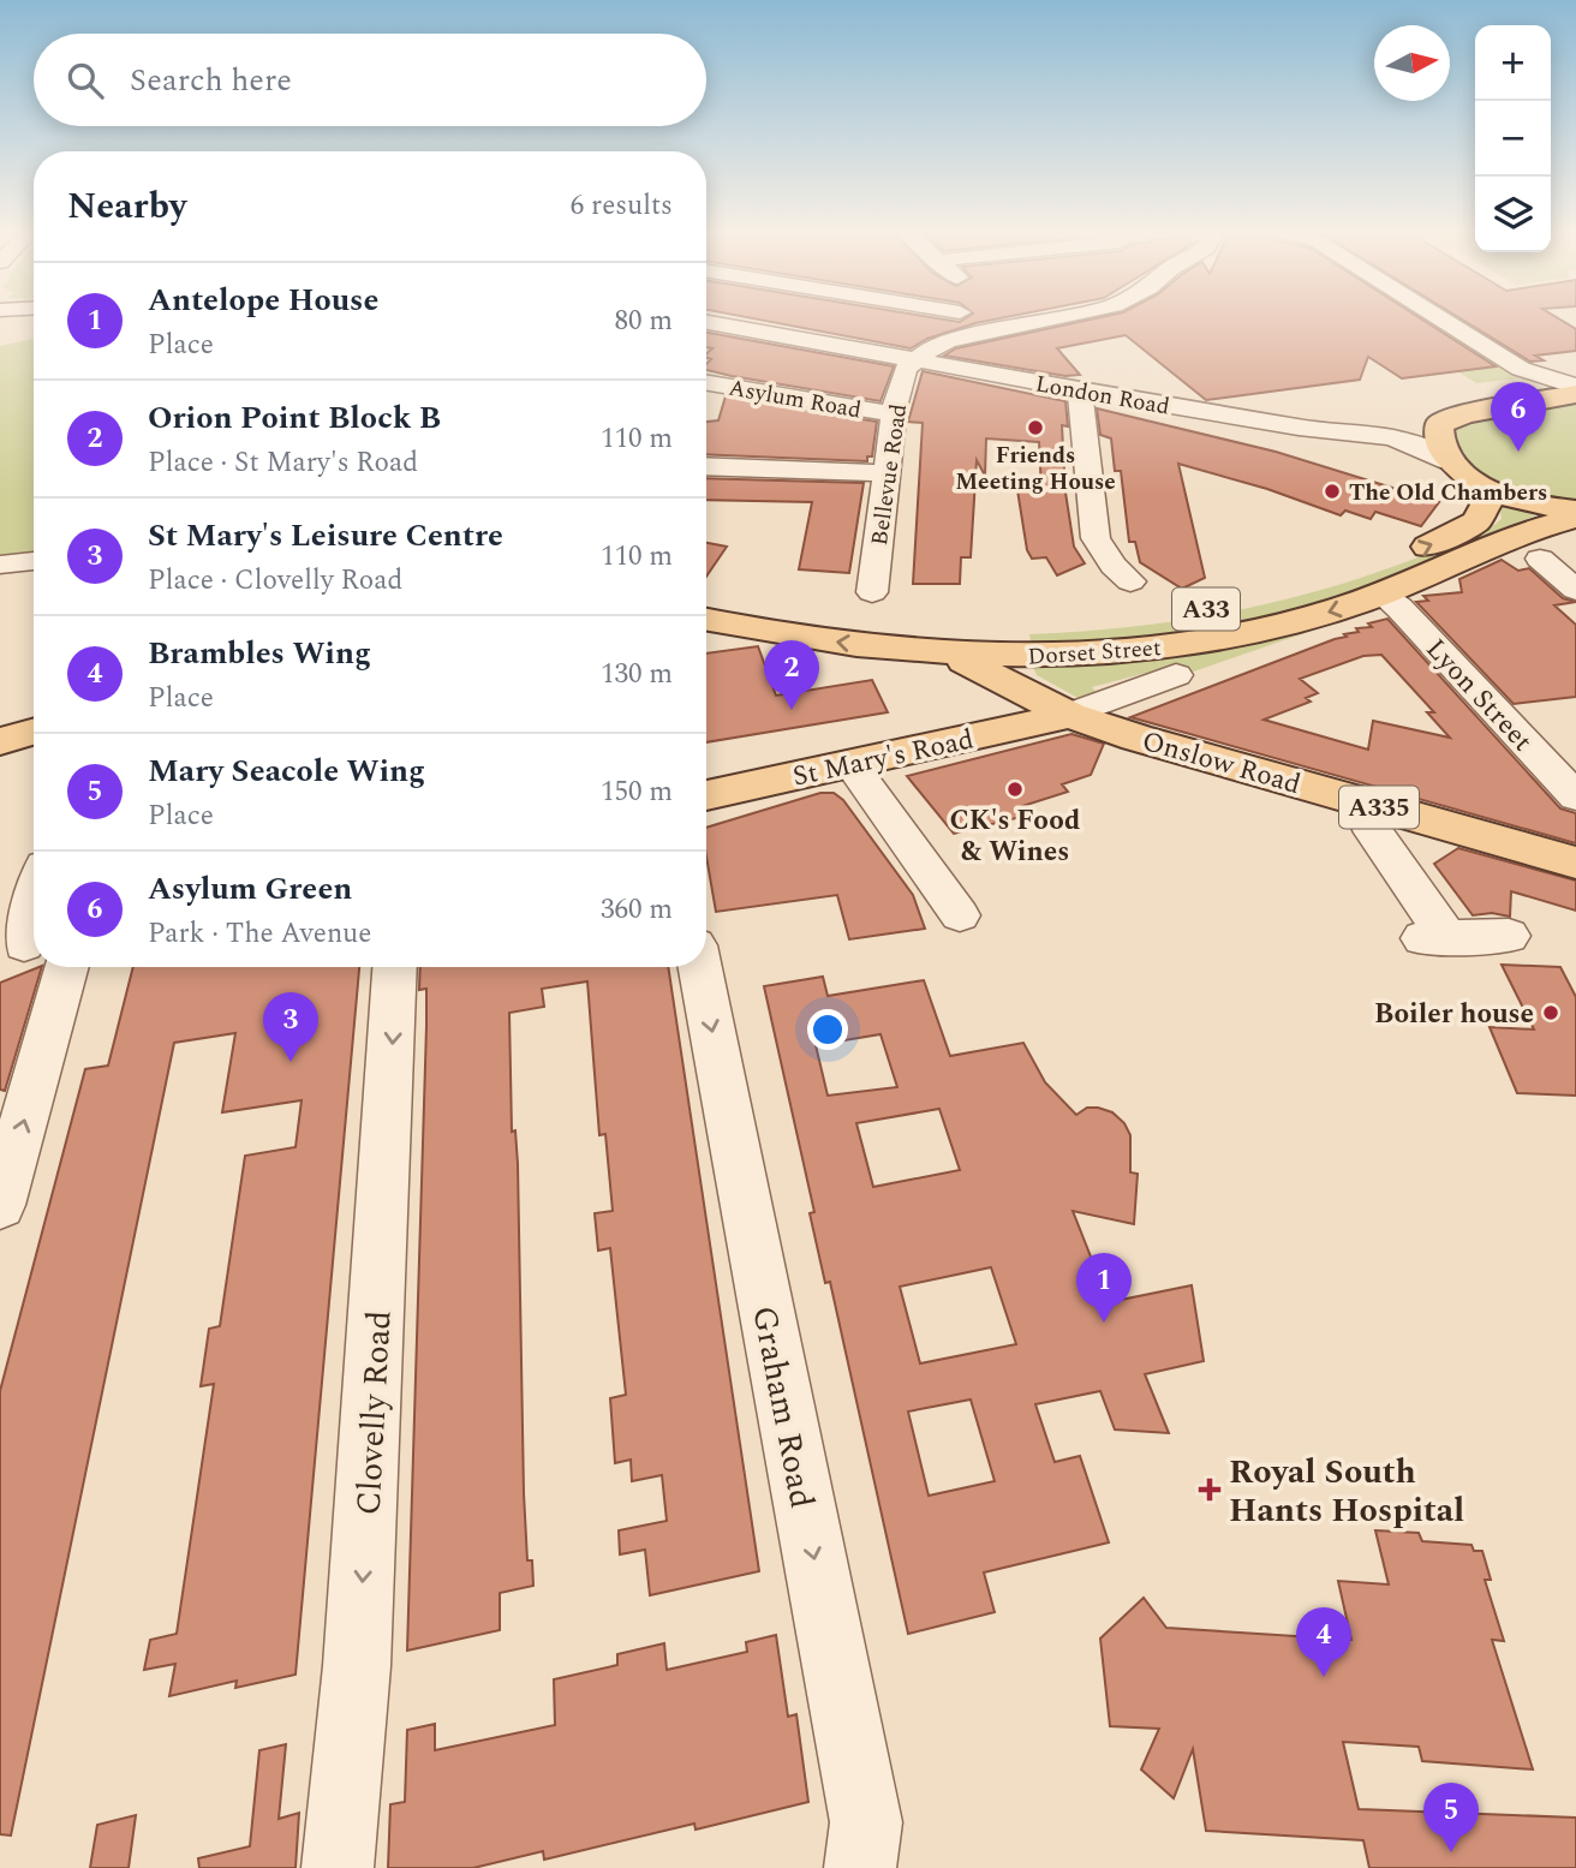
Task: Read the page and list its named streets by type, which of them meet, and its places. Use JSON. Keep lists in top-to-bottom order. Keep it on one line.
{"streets":{"main road":["A33","Dorset Street","St Mary's Road","Onslow Road","A335"],"street":["London Road","Asylum Road","Bellevue Road","Lyon Street","Graham Road","Clovelly Road"]},"crossings":[["London Road","Bellevue Road"],["London Road","Dorset Street"],["Asylum Road","Bellevue Road"],["Bellevue Road","Dorset Street"],["Bellevue Road","Onslow Road"],["Dorset Street","Lyon Street"],["Dorset Street","Onslow Road"],["St Mary's Road","Onslow Road"]],"one_way":["Graham Road","Clovelly Road"],"places":{"other":["Friends Meeting House","The Old Chambers","CK's Food & Wines","Boiler house"],"health":["Royal South Hants Hospital"]},"north":"right","page":{"map_buttons":["+","−"],"search":"Search here","heading":["Nearby","6 results"],"list":[{"mark":"1","name":"Antelope House","note":"Place","value":"80 m"},{"mark":"2","name":"Orion Point Block B","note":"Place · St Mary's Road","value":"110 m"},{"mark":"3","name":"St Mary's Leisure Centre","note":"Place · Clovelly Road","value":"110 m"},{"mark":"4","name":"Brambles Wing","note":"Place","value":"130 m"},{"mark":"5","name":"Mary Seacole Wing","note":"Place","value":"150 m"},{"mark":"6","name":"Asylum Green","note":"Park · The Avenue","value":"360 m"}],"pins":["6","2","3","1","4","5"]}}
